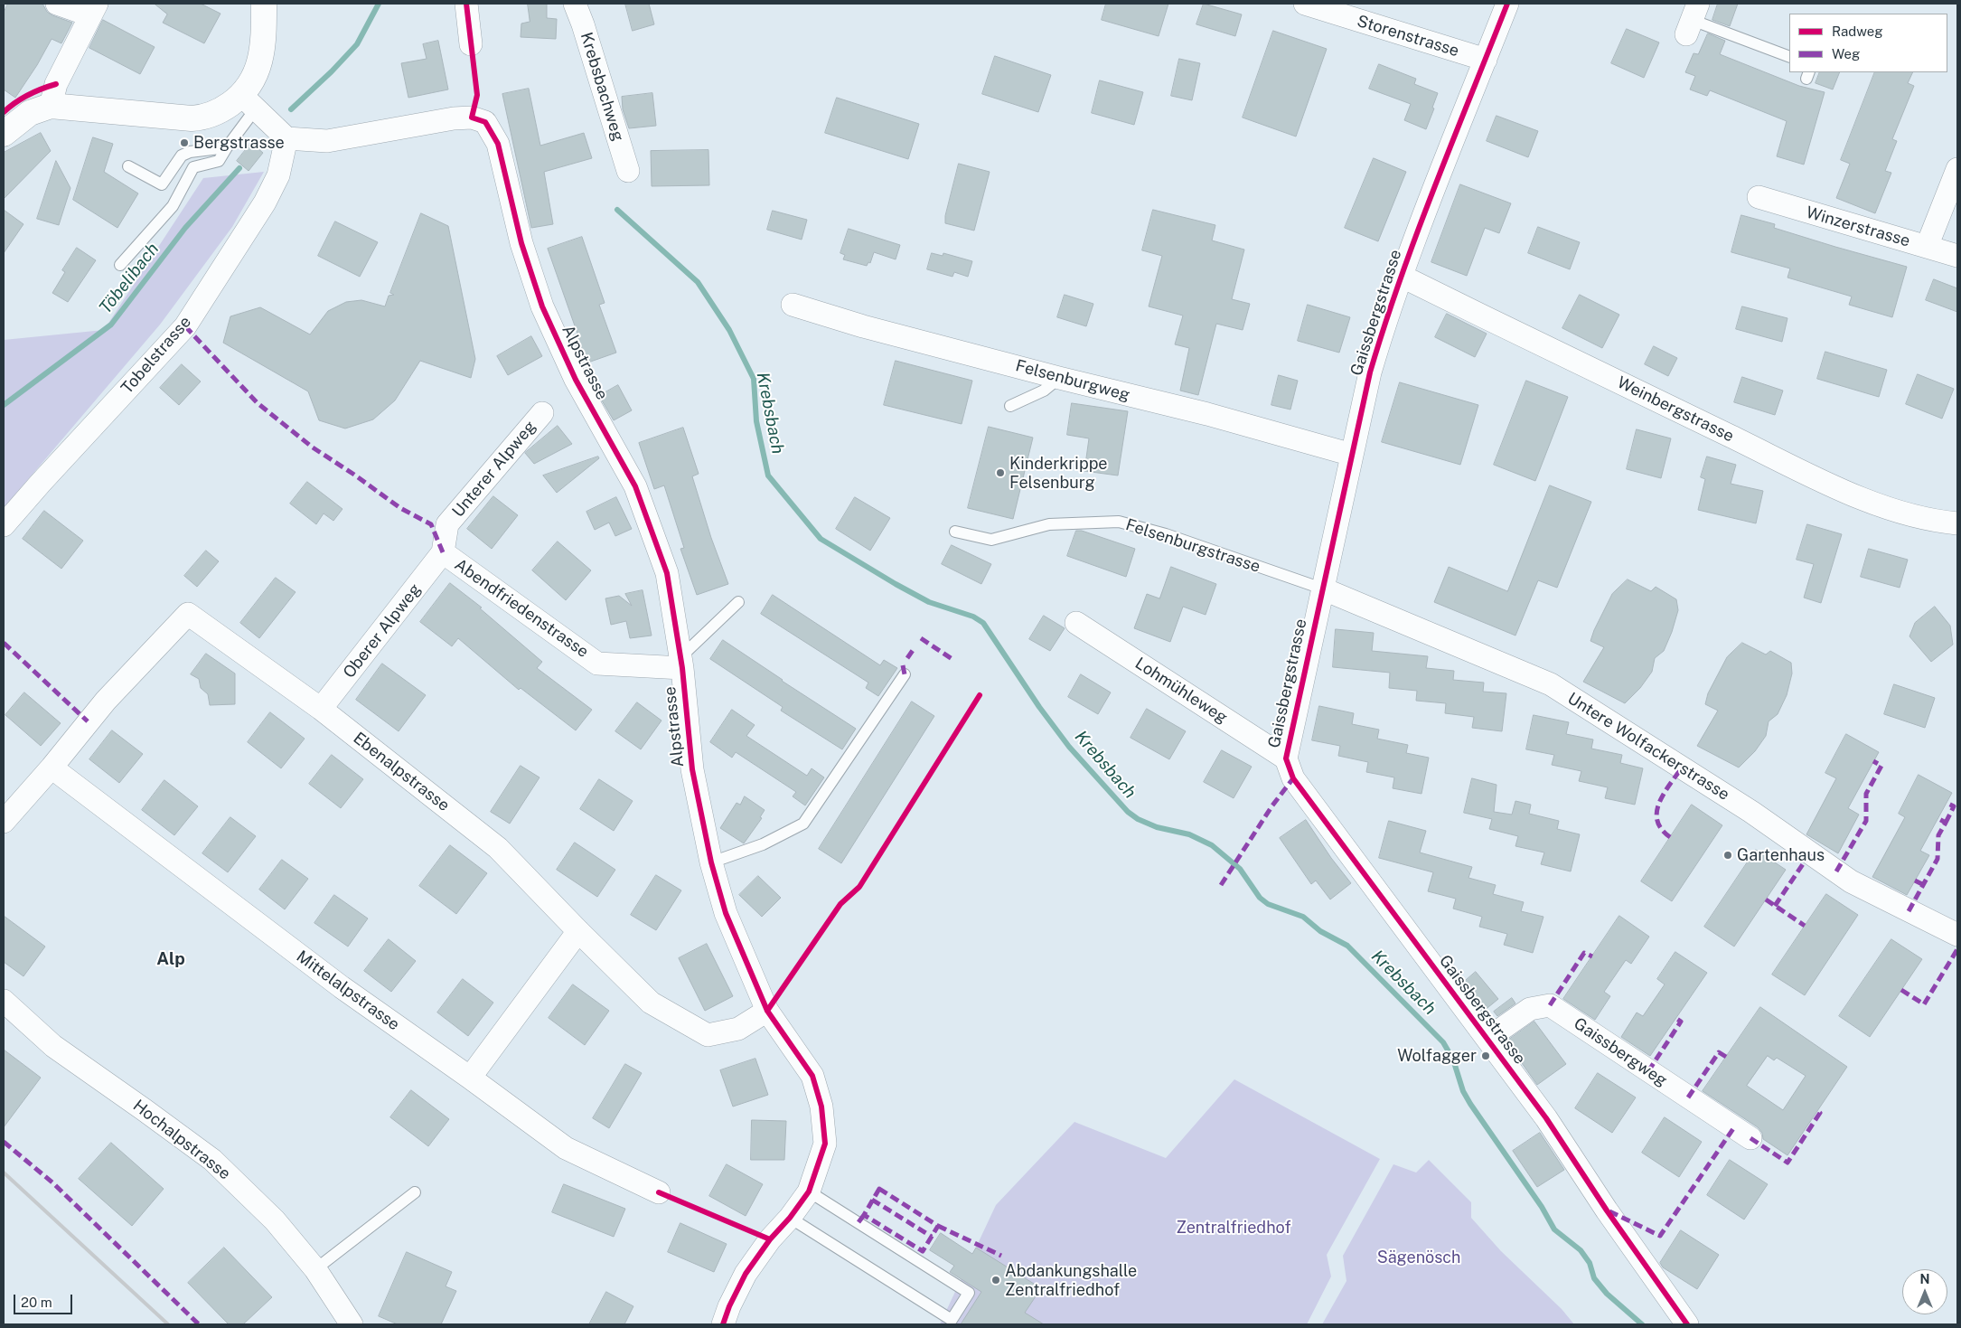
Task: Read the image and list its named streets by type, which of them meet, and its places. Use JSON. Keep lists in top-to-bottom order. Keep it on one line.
{"streets":{"street":["Storenstrasse","Krebsbachweg","Winzerstrasse","Gaissbergstrasse","Tobelstrasse","Alpstrasse","Felsenburgweg","Weinbergstrasse","Unterer Alpweg","Abendfriedenstrasse","Oberer Alpweg","Lohmühleweg","Untere Wolfackerstrasse","Ebenalpstrasse","Mittelalpstrasse","Gaissbergweg","Hochalpstrasse"],"lane":["Felsenburgstrasse"]},"crossings":[["Storenstrasse","Gaissbergstrasse"],["Gaissbergstrasse","Felsenburgweg"],["Gaissbergstrasse","Weinbergstrasse"],["Gaissbergstrasse","Felsenburgstrasse"],["Gaissbergstrasse","Lohmühleweg"],["Gaissbergstrasse","Untere Wolfackerstrasse"],["Gaissbergstrasse","Gaissbergweg"],["Tobelstrasse","Alpstrasse"],["Alpstrasse","Abendfriedenstrasse"],["Alpstrasse","Ebenalpstrasse"],["Unterer Alpweg","Abendfriedenstrasse"],["Unterer Alpweg","Oberer Alpweg"],["Felsenburgstrasse","Untere Wolfackerstrasse"],["Abendfriedenstrasse","Oberer Alpweg"],["Oberer Alpweg","Ebenalpstrasse"],["Ebenalpstrasse","Mittelalpstrasse"]],"districts":["Alp"],"water":["Töbelibach","Krebsbach"],"parks":["Zentralfriedhof","Sägenösch"],"places":["Bergstrasse","Kinderkrippe Felsenburg","Gartenhaus","Wolfagger","Abdankungshalle Zentralfriedhof"],"legend":["Radweg","Weg"],"scale_bar":"20 m","north":"top"}
